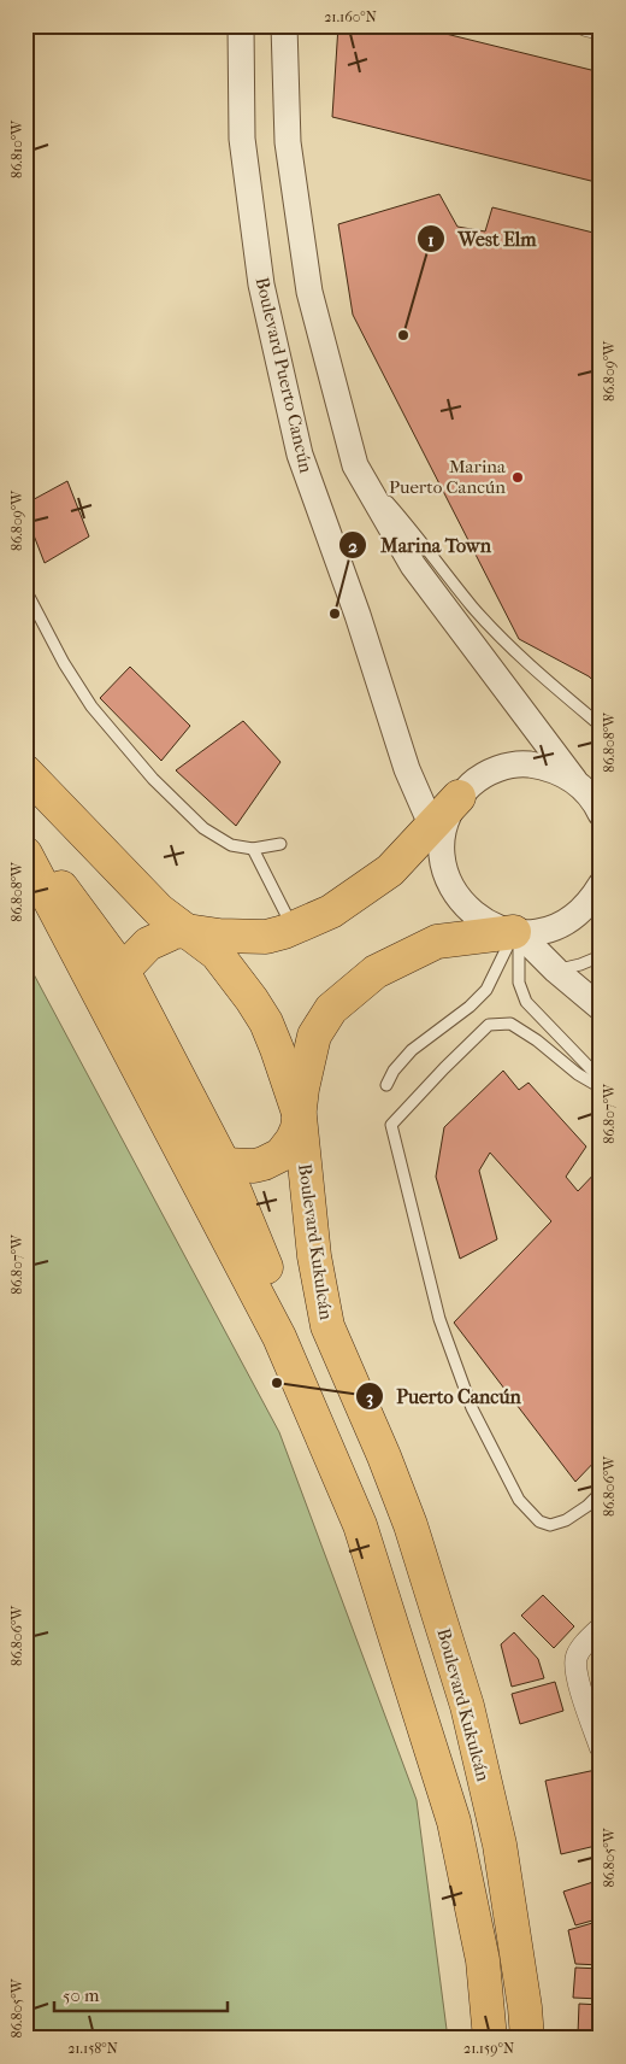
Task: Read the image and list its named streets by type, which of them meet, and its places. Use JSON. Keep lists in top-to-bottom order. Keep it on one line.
{"streets":{"main road":["Boulevard Kukulcán"],"street":["Boulevard Puerto Cancún"]},"places":["West Elm","Marina Puerto Cancún","Marina Town","Puerto Cancún"],"scale_bar":"50 m","coordinates":["21.160°N","86.810°W","86.809°W","86.808°W","86.807°W","86.806°W","86.805°W","21.158°N","21.159°N"]}
